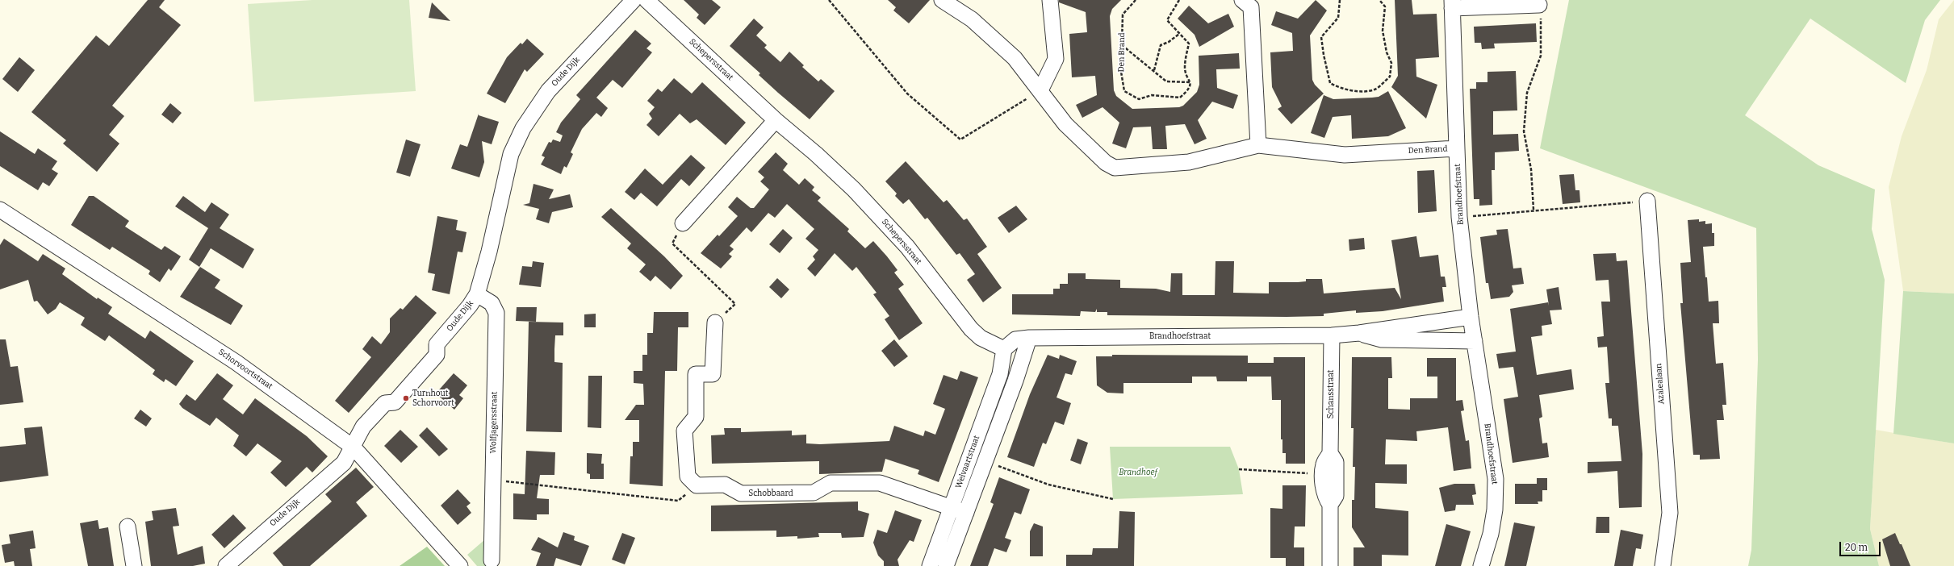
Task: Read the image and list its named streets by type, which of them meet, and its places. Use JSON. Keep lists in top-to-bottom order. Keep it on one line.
{"streets":{"street":["Den Brand","Schepersstraat","Oude Dijk","Brandhoefstraat","Schorvoortstraat","Azalealaan","Schansstraat","Wolfjagersstraat","Welvaartstraat","Schobbaard"]},"crossings":[["Den Brand","Brandhoefstraat"],["Schepersstraat","Brandhoefstraat"],["Oude Dijk","Schorvoortstraat"],["Oude Dijk","Wolfjagersstraat"],["Brandhoefstraat","Schansstraat"],["Brandhoefstraat","Welvaartstraat"],["Welvaartstraat","Schobbaard"]],"parks":["Brandhoef"],"places":["Turnhout Schorvoort"],"scale_bar":"20 m"}
